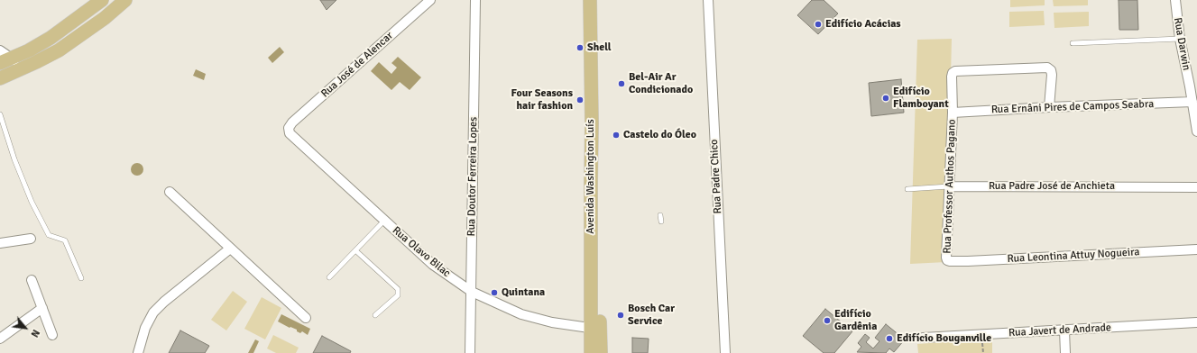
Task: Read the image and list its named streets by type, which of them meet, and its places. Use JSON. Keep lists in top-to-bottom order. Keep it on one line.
{"streets":{"main road":["Avenida Washington Luís"],"street":["Rua Darwin","Rua José de Alencar","Rua Ernâni Pires de Campos Seabra","Rua Doutor Ferreira Lopes","Rua Padre Chico","Rua Professor Authos Pagano","Rua Padre José de Anchieta","Rua Olavo Bilac","Rua Leontina Attuy Nogueira","Rua Javert de Andrade"]},"crossings":[["Rua Darwin","Rua Ernâni Pires de Campos Seabra"],["Rua José de Alencar","Rua Olavo Bilac"],["Rua Ernâni Pires de Campos Seabra","Rua Professor Authos Pagano"],["Rua Doutor Ferreira Lopes","Rua Olavo Bilac"],["Avenida Washington Luís","Rua Olavo Bilac"],["Rua Professor Authos Pagano","Rua Padre José de Anchieta"],["Rua Professor Authos Pagano","Rua Leontina Attuy Nogueira"]],"places":["Edifício Acácias","Shell","Bel-Air Ar Condicionado","Edifício Flamboyant","Four Seasons hair fashion","Castelo do Óleo","Quintana","Bosch Car Service","Edifício Gardênia","Edifício Bouganville"],"north":"bottom right"}
